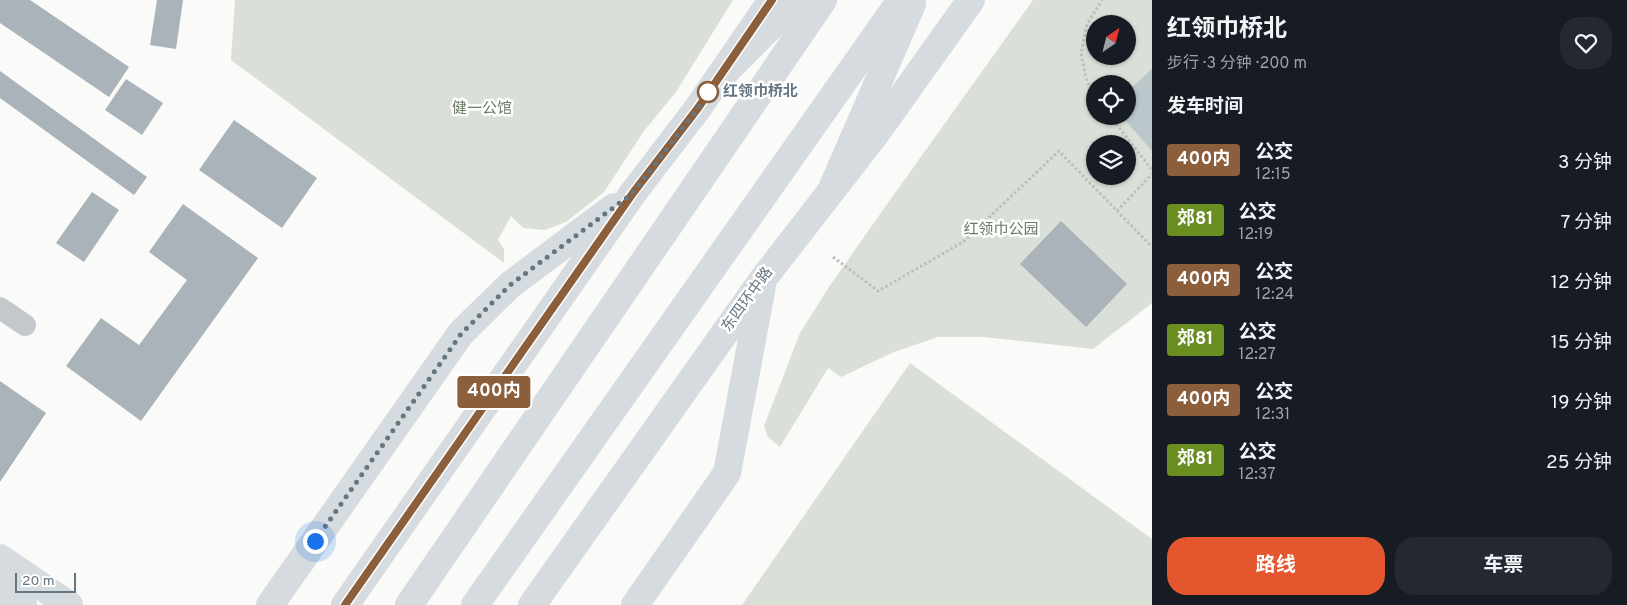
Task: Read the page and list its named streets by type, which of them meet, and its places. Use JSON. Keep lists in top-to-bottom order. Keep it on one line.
{"streets":{"main road":["东四环中路"]},"parks":["健一公馆","红领巾公园"],"places":["红领巾桥北"],"lines":["bus line 400内"],"scale_bar":"20 m","north":"top right","page":{"on_map":"400内","heading":[["红领巾桥北","步行 · 3 分钟 · 200 m"],"发车时间"],"list":[{"mark":"400内","name":"公交","note":"12:15","value":"3 分钟"},{"mark":"郊81","name":"公交","note":"12:19","value":"7 分钟"},{"mark":"400内","name":"公交","note":"12:24","value":"12 分钟"},{"mark":"郊81","name":"公交","note":"12:27","value":"15 分钟"},{"mark":"400内","name":"公交","note":"12:31","value":"19 分钟"},{"mark":"郊81","name":"公交","note":"12:37","value":"25 分钟"}],"buttons":["路线","车票"],"scale":"20 m"}}
